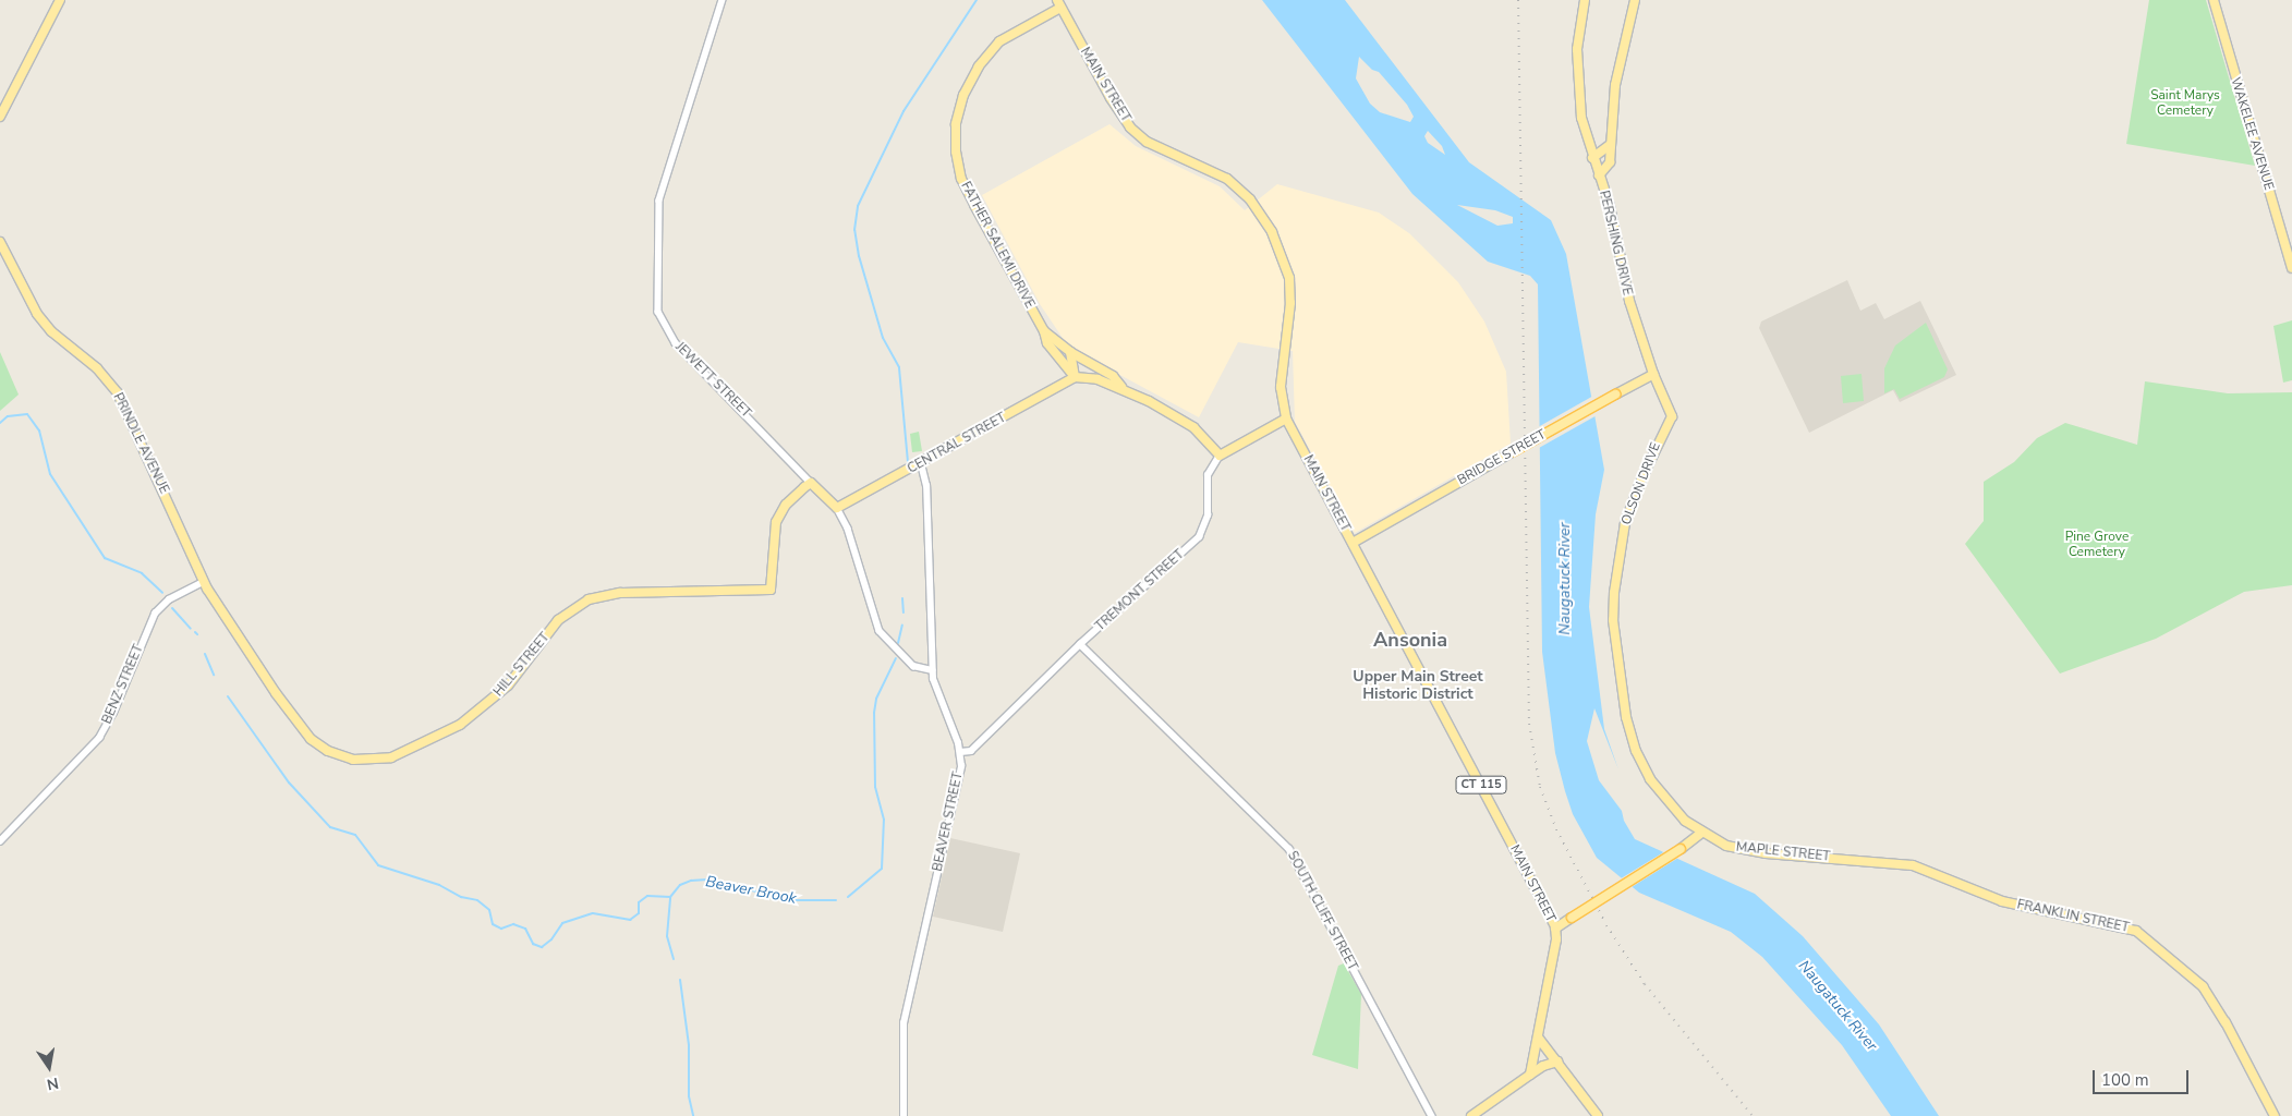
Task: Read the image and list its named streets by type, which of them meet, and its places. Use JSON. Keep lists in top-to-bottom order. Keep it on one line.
{"streets":{"main road":["MAIN STREET","WAKELEE AVENUE","PERSHING DRIVE","FATHER SALEMI DRIVE","JEWETT STREET","PRINDLE AVENUE","CENTRAL STREET","BRIDGE STREET","OLSON DRIVE","HILL STREET","CT 115","MAPLE STREET","FRANKLIN STREET"],"street":["TREMONT STREET","BENZ STREET","BEAVER STREET","SOUTH CLIFF STREET"]},"crossings":[["MAIN STREET","FATHER SALEMI DRIVE"],["MAIN STREET","BRIDGE STREET"],["PERSHING DRIVE","BRIDGE STREET"],["PERSHING DRIVE","OLSON DRIVE"],["FATHER SALEMI DRIVE","CENTRAL STREET"],["JEWETT STREET","CENTRAL STREET"],["JEWETT STREET","HILL STREET"],["JEWETT STREET","BEAVER STREET"],["PRINDLE AVENUE","HILL STREET"],["PRINDLE AVENUE","BENZ STREET"],["CENTRAL STREET","BEAVER STREET"],["OLSON DRIVE","MAPLE STREET"],["TREMONT STREET","BEAVER STREET"],["TREMONT STREET","SOUTH CLIFF STREET"],["HILL STREET","BENZ STREET"],["MAPLE STREET","FRANKLIN STREET"]],"districts":["Ansonia","Upper Main Street Historic District"],"water":["Naugatuck River","Beaver Brook"],"parks":["Saint Marys Cemetery","Pine Grove Cemetery"],"scale_bar":"100 m","north":"bottom"}
